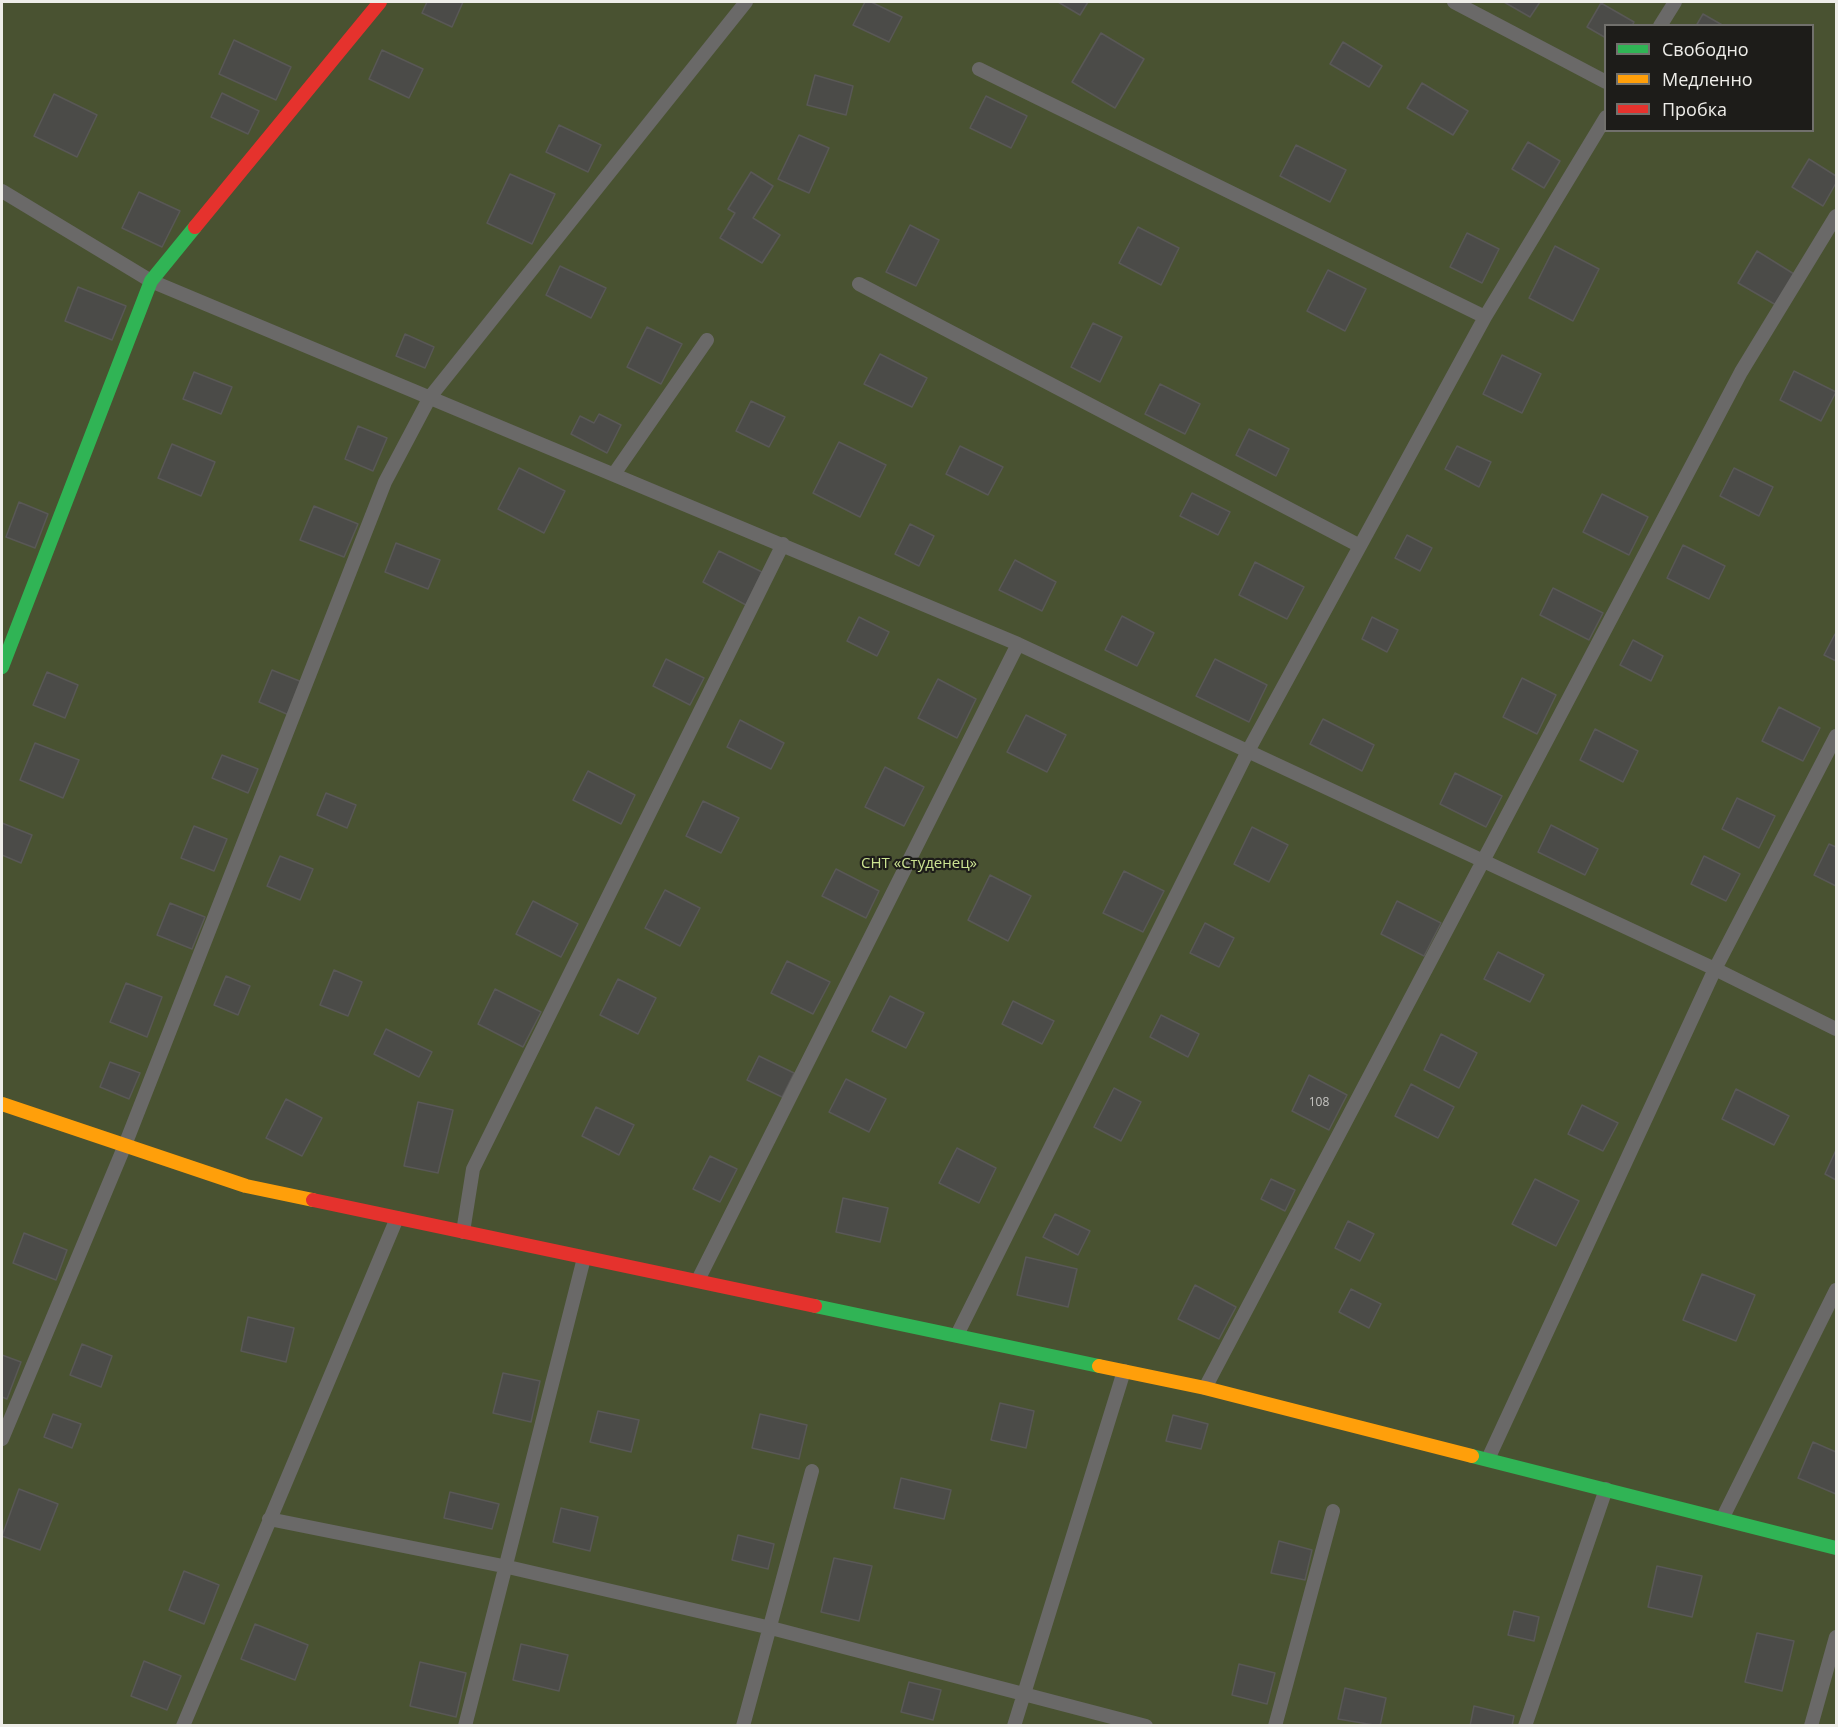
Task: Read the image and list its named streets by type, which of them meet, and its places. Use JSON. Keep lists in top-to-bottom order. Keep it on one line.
{"parks":["СНТ «Студенец»"],"house_numbers":["108"],"legend":["Свободно","Медленно","Пробка"]}
